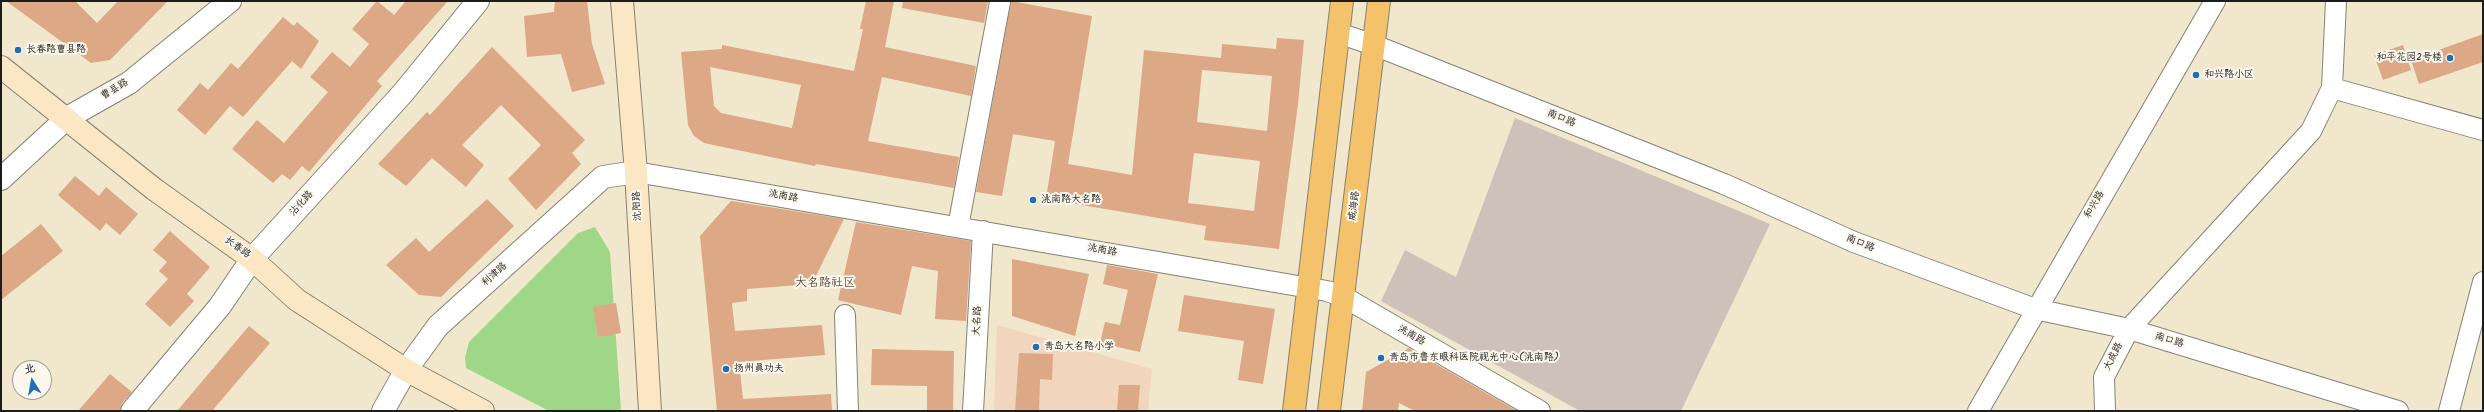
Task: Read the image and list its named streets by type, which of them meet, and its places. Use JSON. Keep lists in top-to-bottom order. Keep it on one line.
{"streets":{"main road":["沈阳路","威海路","长春路"],"street":["曹县路","南口路","洮南路","沾化路","和兴路","利津路","大名路","大成路"]},"crossings":[["曹县路","长春路"],["南口路","和兴路"],["南口路","威海路"],["南口路","大成路"],["洮南路","沈阳路"],["洮南路","威海路"],["洮南路","利津路"],["洮南路","大名路"],["沾化路","长春路"],["沈阳路","利津路"],["长春路","利津路"]],"districts":["大名路社区"],"places":["长春路曹县路","和平花园2号楼","和兴路小区","洮南路大名路","青岛大名路小学","青岛市鲁东眼科医院视光中心(洮南路)","扬州真功夫"],"north":"top"}
